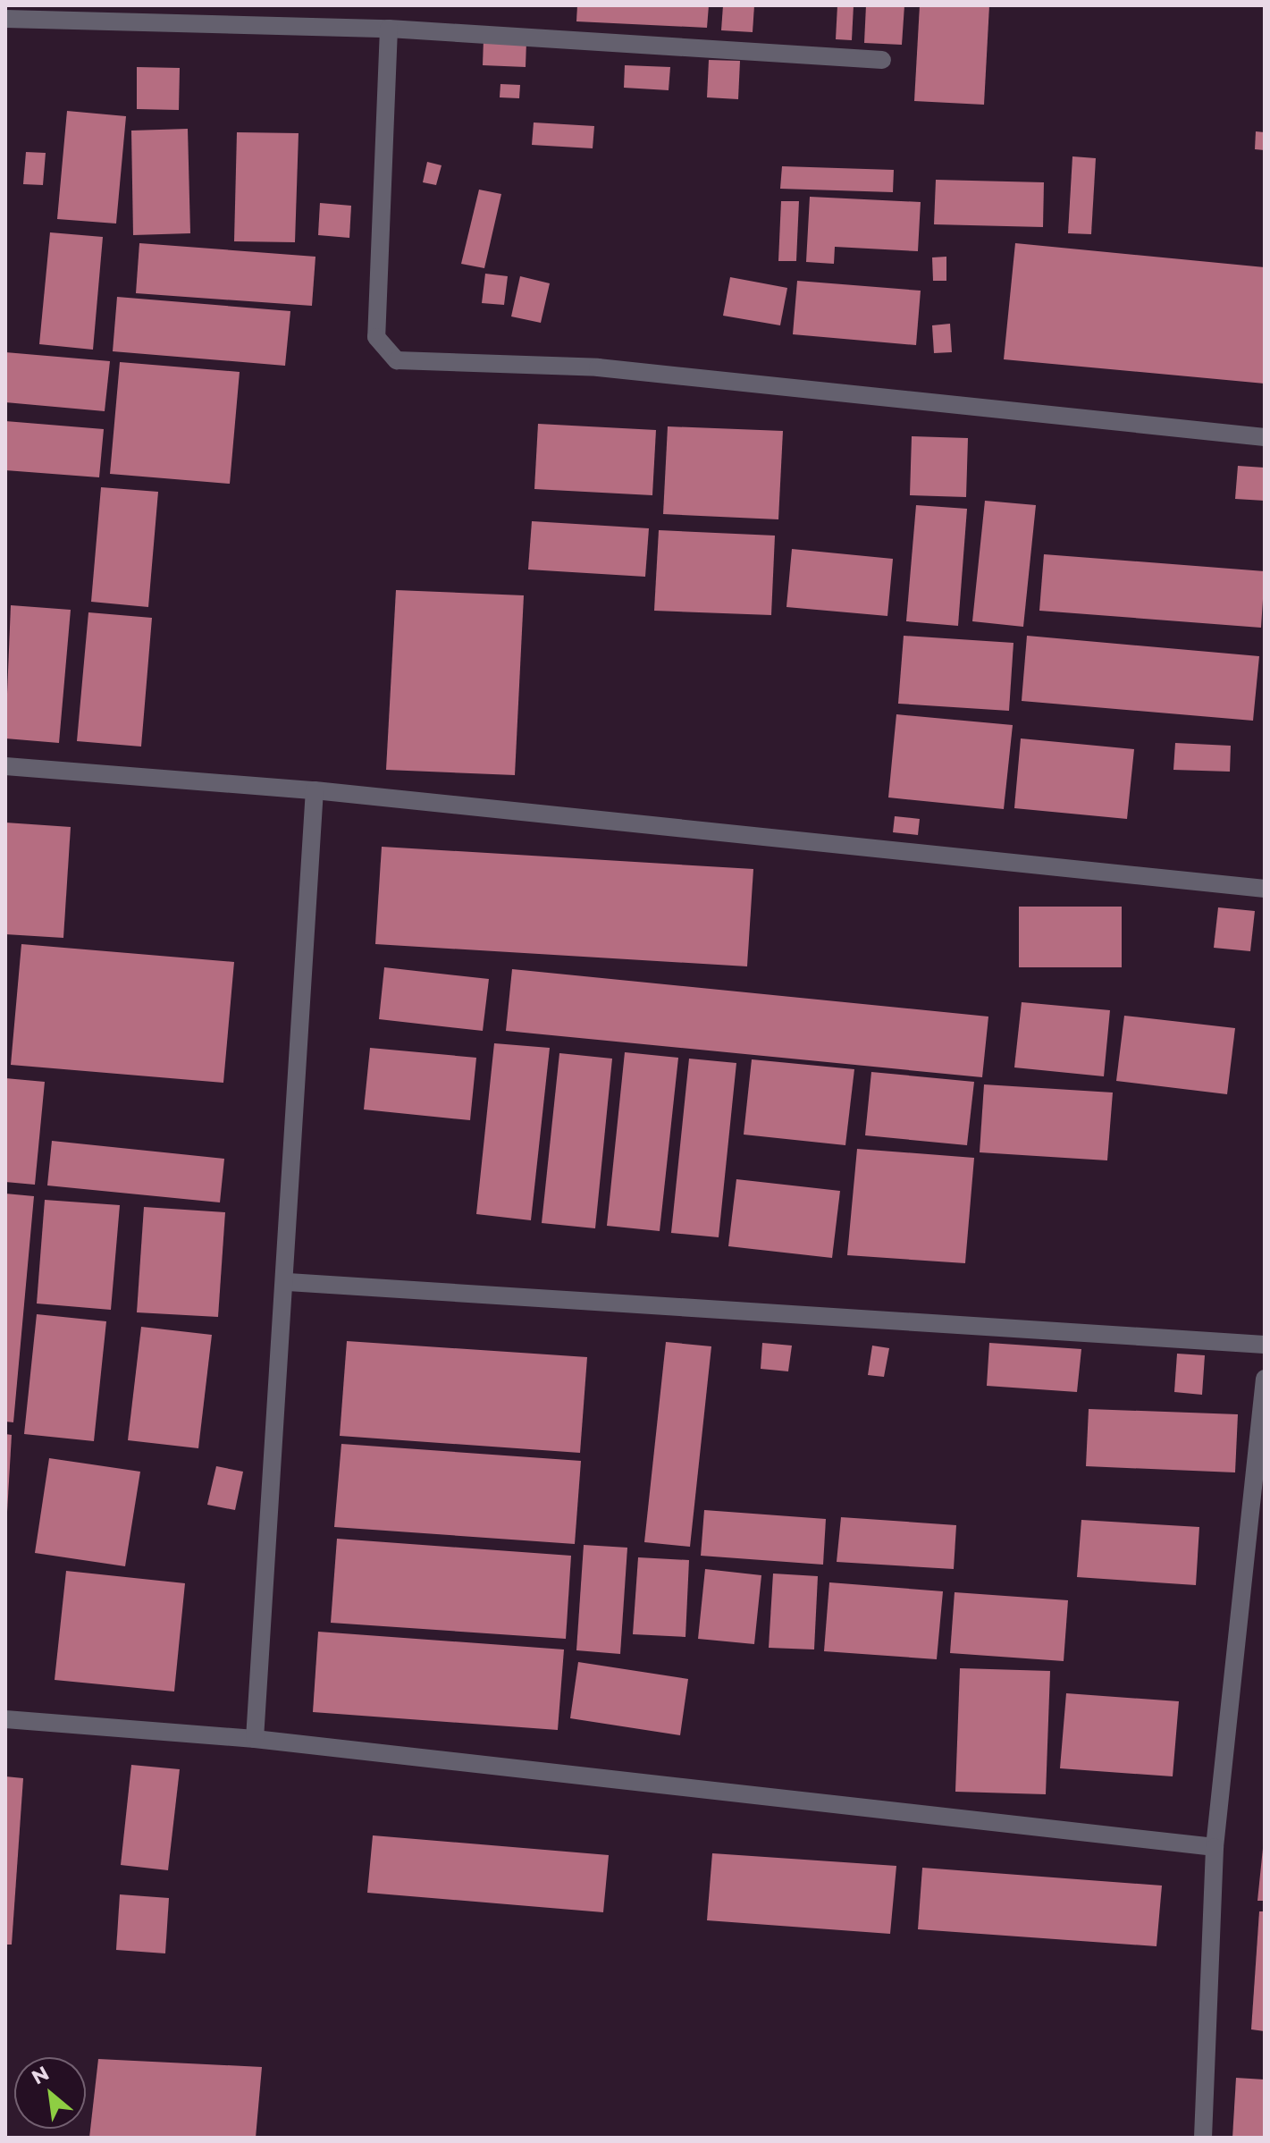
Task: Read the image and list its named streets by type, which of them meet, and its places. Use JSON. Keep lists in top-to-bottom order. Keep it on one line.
{"north":"top left"}
